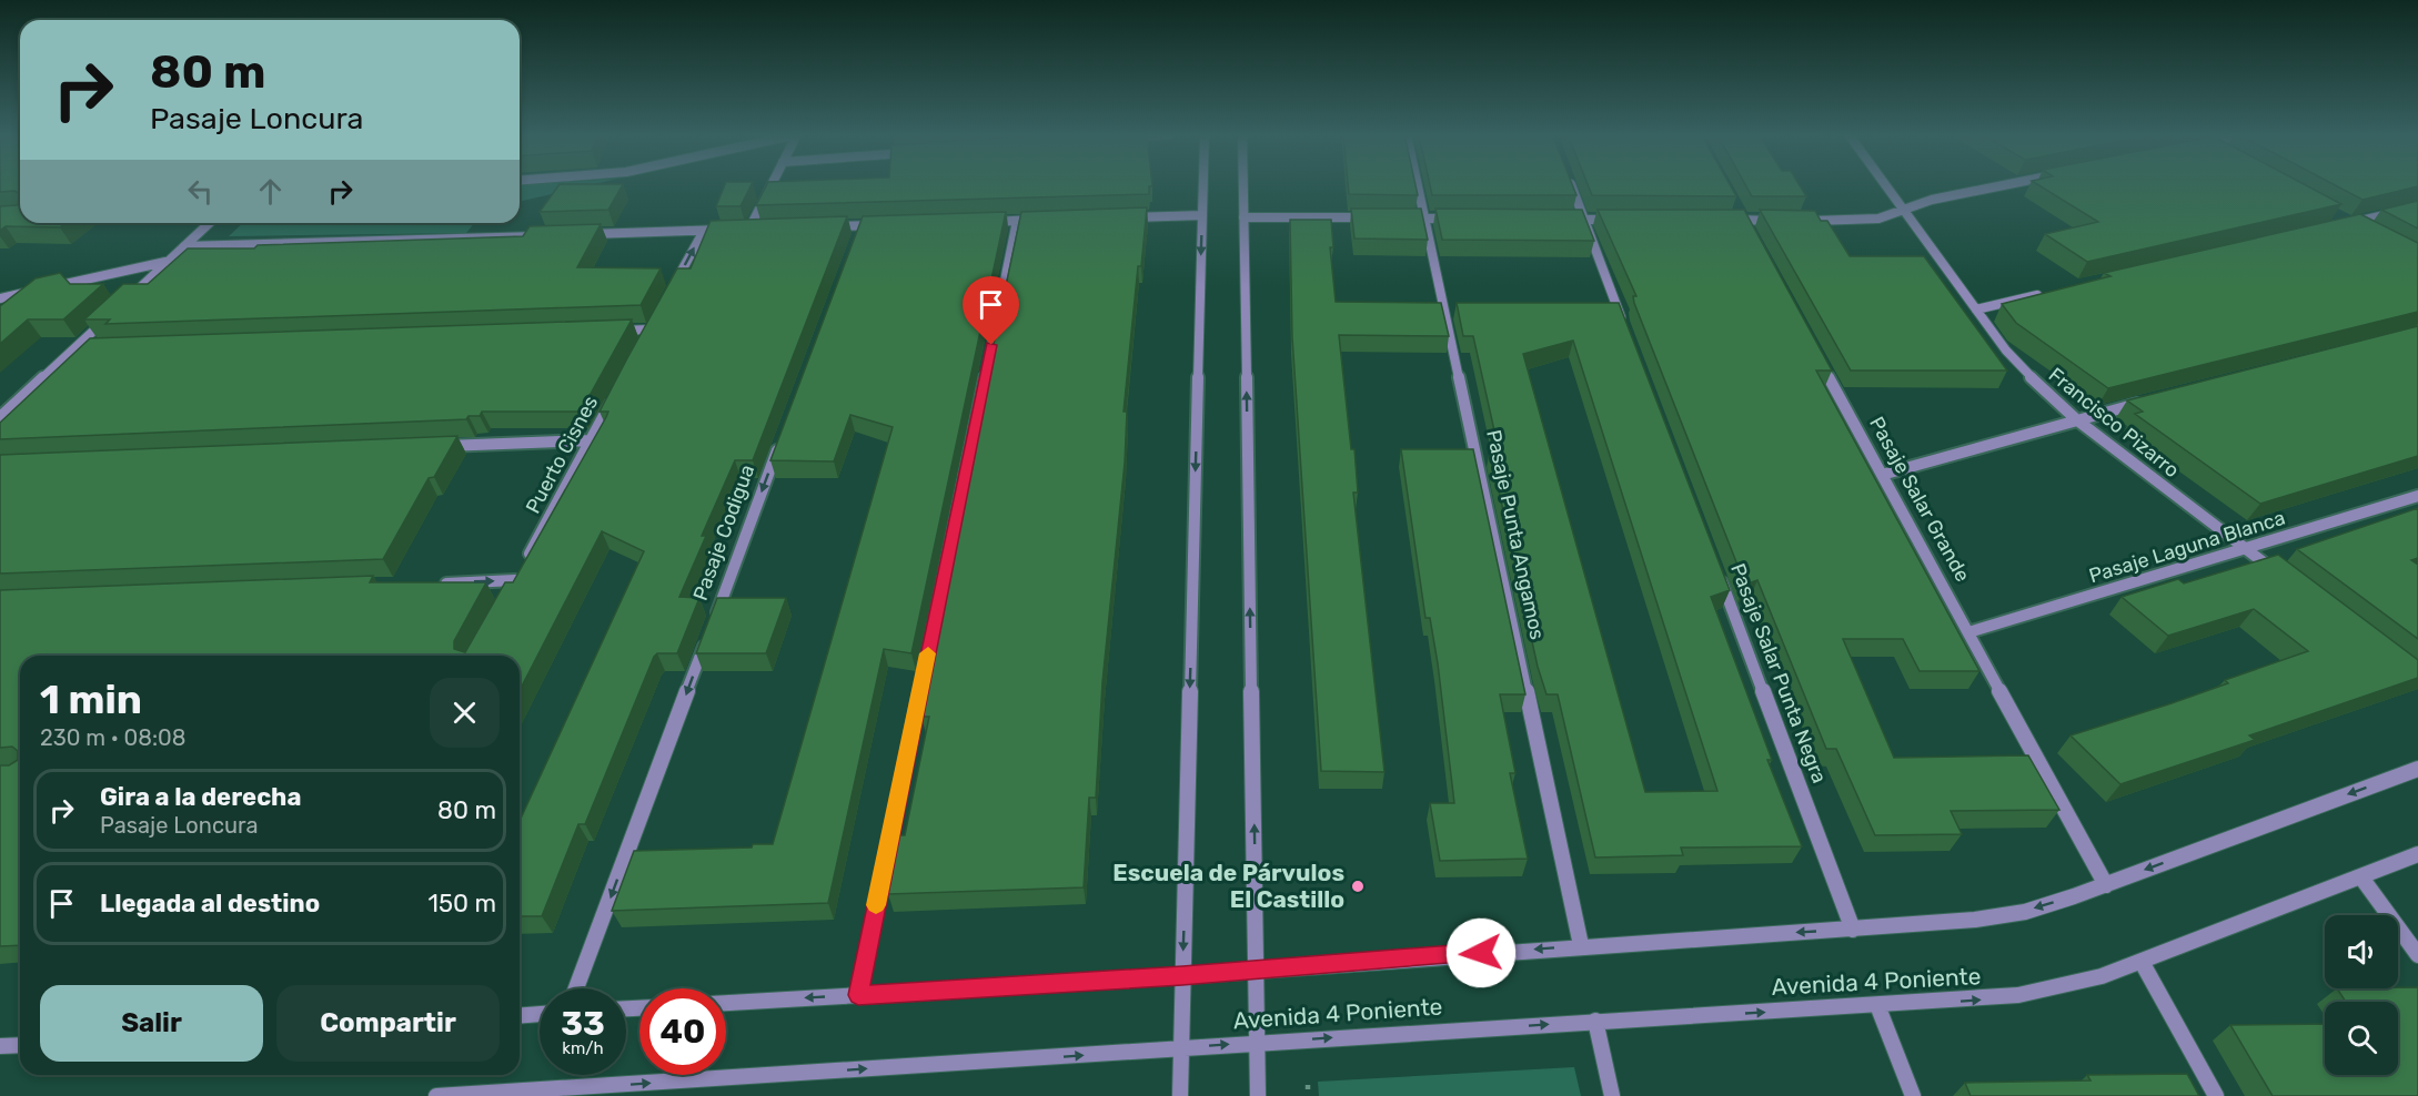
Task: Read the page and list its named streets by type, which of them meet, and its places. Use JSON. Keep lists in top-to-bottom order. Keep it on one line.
{"streets":{"street":["Francisco Pizarro","Puerto Cisnes","Pasaje Salar Grande","Pasaje Codigua","Pasaje Punta Angamos","Pasaje Laguna Blanca","Pasaje Salar Punta Negra","Avenida 4 Poniente"]},"crossings":[["Francisco Pizarro","Pasaje Laguna Blanca"],["Pasaje Salar Grande","Pasaje Laguna Blanca"]],"one_way":["Puerto Cisnes","Pasaje Codigua"],"places":["Escuela de Párvulos El Castillo"],"page":{"turn":["80 m","Pasaje Loncura"],"heading":["1 min","230 m · 08:08"],"list":[{"name":"Gira a la derecha","note":"Pasaje Loncura","value":"80 m"},{"name":"Llegada al destino","value":"150 m"}],"buttons":["Salir","Compartir"],"speed":"33 km/h","limit":"40"}}
